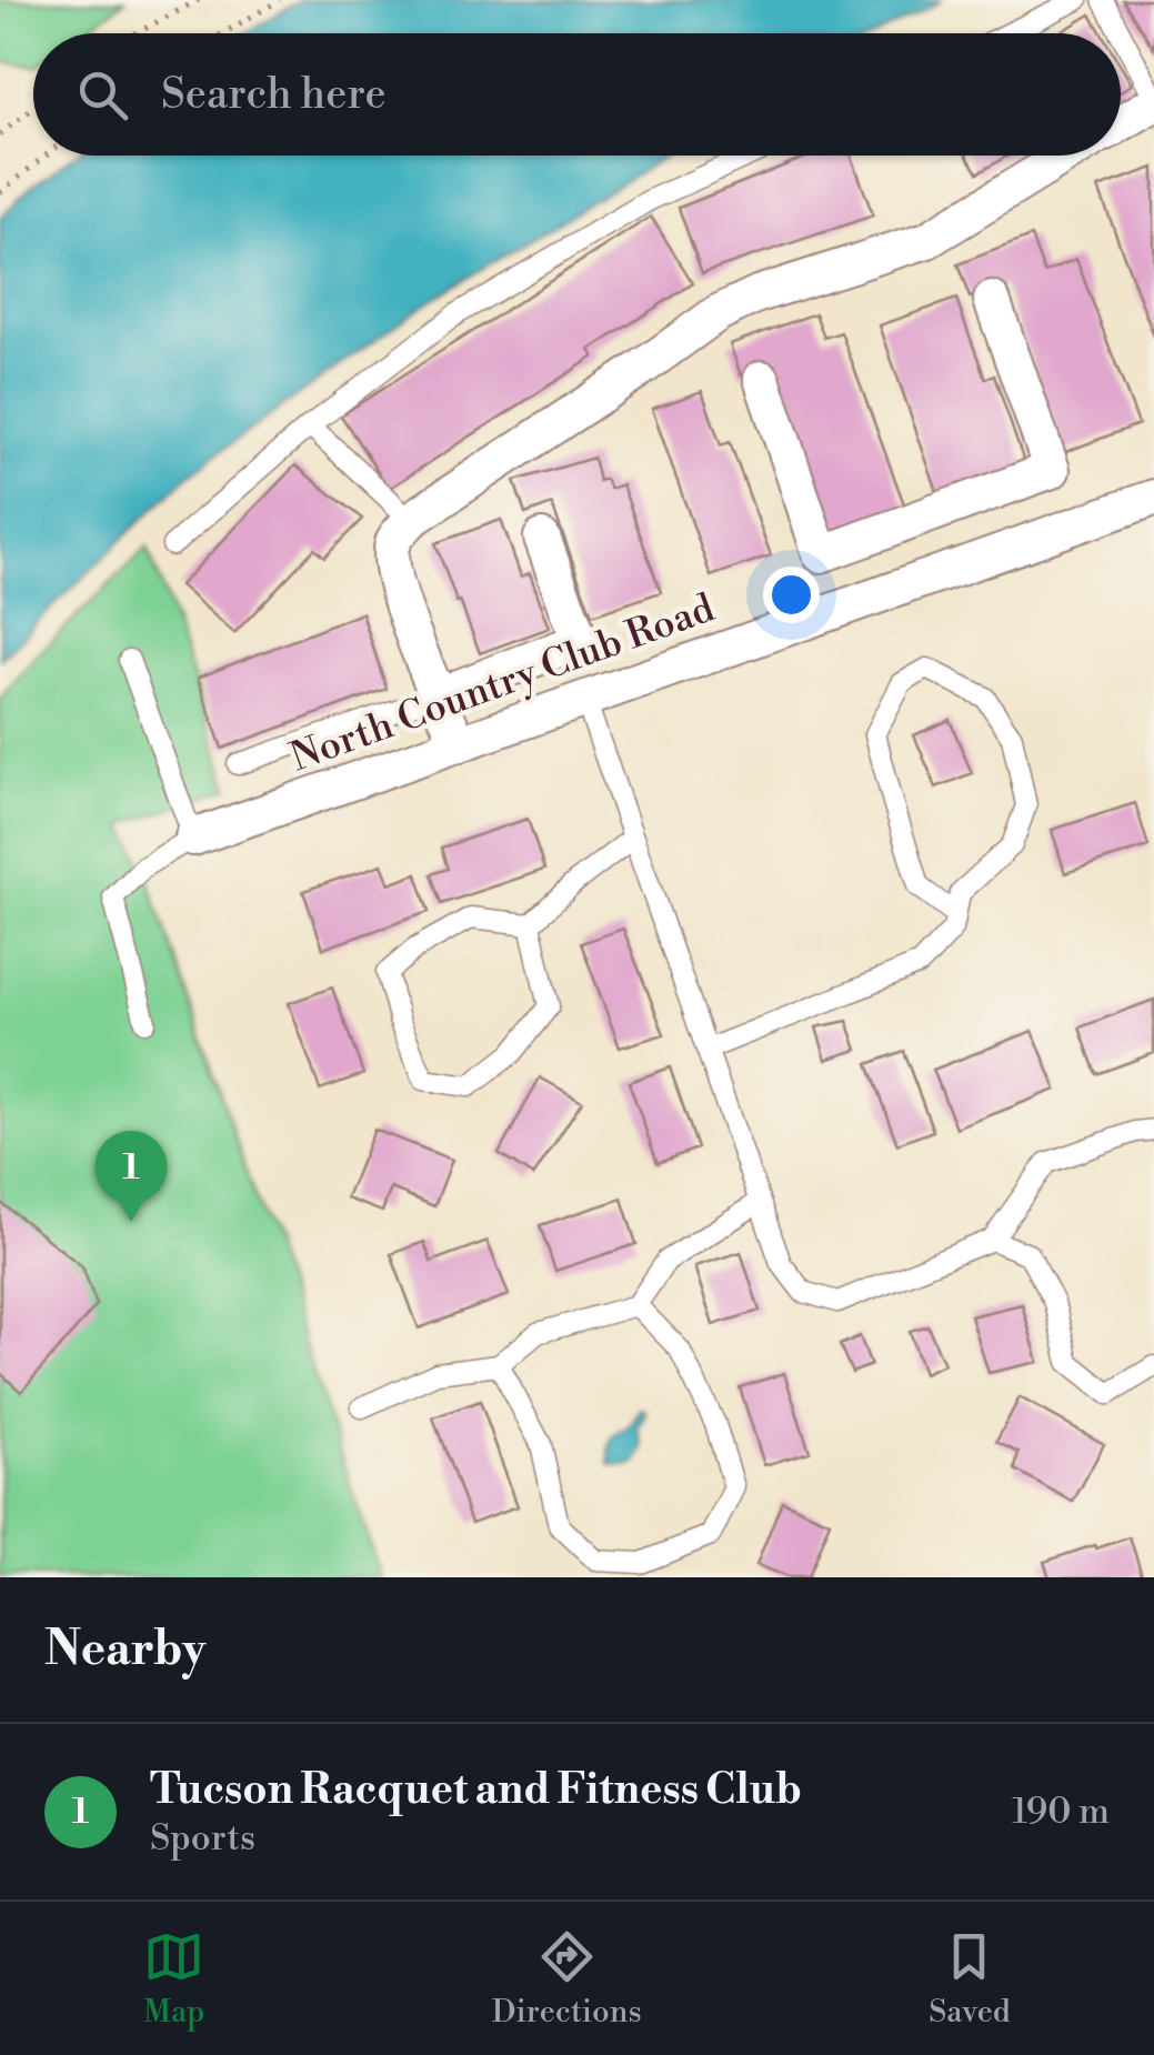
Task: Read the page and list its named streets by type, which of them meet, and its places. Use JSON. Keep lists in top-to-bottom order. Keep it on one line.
{"streets":{"street":["North Country Club Road"]},"page":{"search":"Search here","pins":"1","heading":"Nearby","list":[{"mark":"1","name":"Tucson Racquet and Fitness Club","note":"Sports","value":"190 m"}],"nav":["Map","Directions","Saved"]}}
